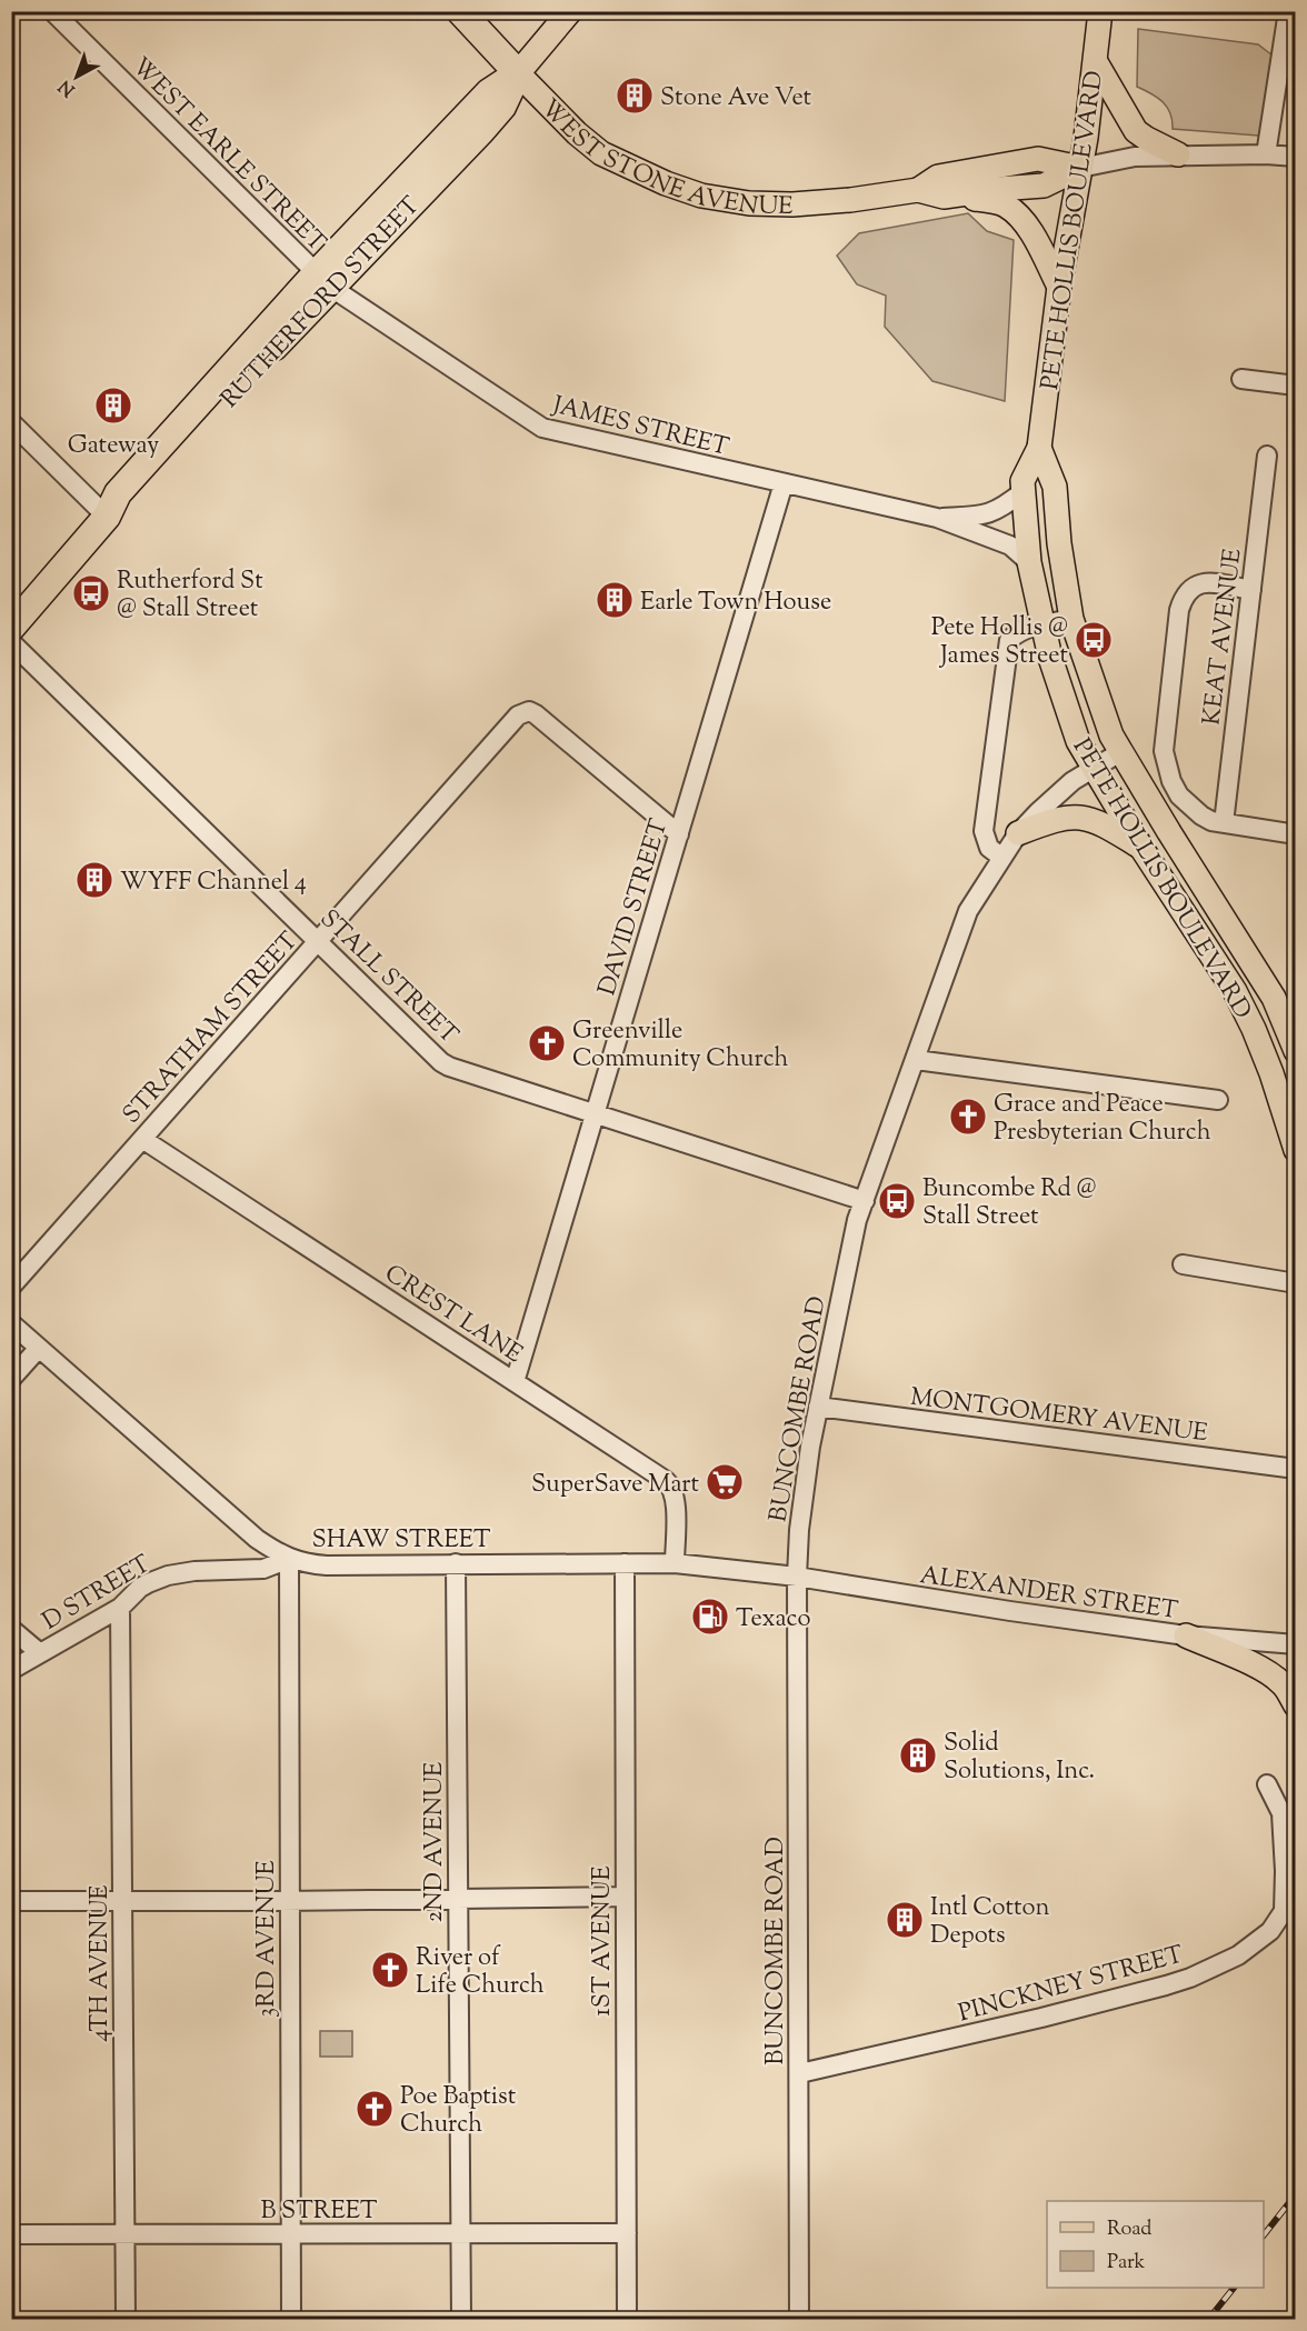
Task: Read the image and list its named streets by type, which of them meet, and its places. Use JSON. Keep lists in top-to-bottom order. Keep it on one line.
{"streets":{"highway":["WEST STONE AVENUE","RUTHERFORD STREET"],"main road":["PETE HOLLIS BOULEVARD"],"street":["WEST EARLE STREET","JAMES STREET","KEAT AVENUE","DAVID STREET","STALL STREET","STRATHAM STREET","CREST LANE","BUNCOMBE ROAD","MONTGOMERY AVENUE","SHAW STREET","D STREET","ALEXANDER STREET","2ND AVENUE","3RD AVENUE","1ST AVENUE","4TH AVENUE","PINCKNEY STREET","B STREET"]},"crossings":[["WEST STONE AVENUE","PETE HOLLIS BOULEVARD"],["WEST STONE AVENUE","RUTHERFORD STREET"],["WEST EARLE STREET","RUTHERFORD STREET"],["WEST EARLE STREET","JAMES STREET"],["PETE HOLLIS BOULEVARD","JAMES STREET"],["PETE HOLLIS BOULEVARD","BUNCOMBE ROAD"],["RUTHERFORD STREET","JAMES STREET"],["JAMES STREET","DAVID STREET"],["DAVID STREET","STALL STREET"],["DAVID STREET","STRATHAM STREET"],["DAVID STREET","CREST LANE"],["STALL STREET","STRATHAM STREET"],["STALL STREET","BUNCOMBE ROAD"],["STRATHAM STREET","CREST LANE"],["CREST LANE","SHAW STREET"],["BUNCOMBE ROAD","MONTGOMERY AVENUE"],["BUNCOMBE ROAD","SHAW STREET"],["BUNCOMBE ROAD","ALEXANDER STREET"],["BUNCOMBE ROAD","PINCKNEY STREET"],["SHAW STREET","D STREET"],["SHAW STREET","ALEXANDER STREET"],["SHAW STREET","2ND AVENUE"],["SHAW STREET","3RD AVENUE"],["SHAW STREET","1ST AVENUE"],["D STREET","3RD AVENUE"],["D STREET","4TH AVENUE"],["2ND AVENUE","B STREET"],["3RD AVENUE","B STREET"],["1ST AVENUE","B STREET"],["4TH AVENUE","B STREET"]],"places":{"building":["Stone Ave Vet","Gateway","Earle Town House","WYFF Channel 4","Solid Solutions, Inc.","Intl Cotton Depots"],"bus stop":["Rutherford St @ Stall Street","Pete Hollis @ James Street","Buncombe Rd @ Stall Street"],"church":["Greenville Community Church","Grace and Peace Presbyterian Church","River of Life Church","Poe Baptist Church"],"supermarket":["SuperSave Mart"],"fuel station":["Texaco"]},"legend":["Road","Park"],"north":"bottom left"}
